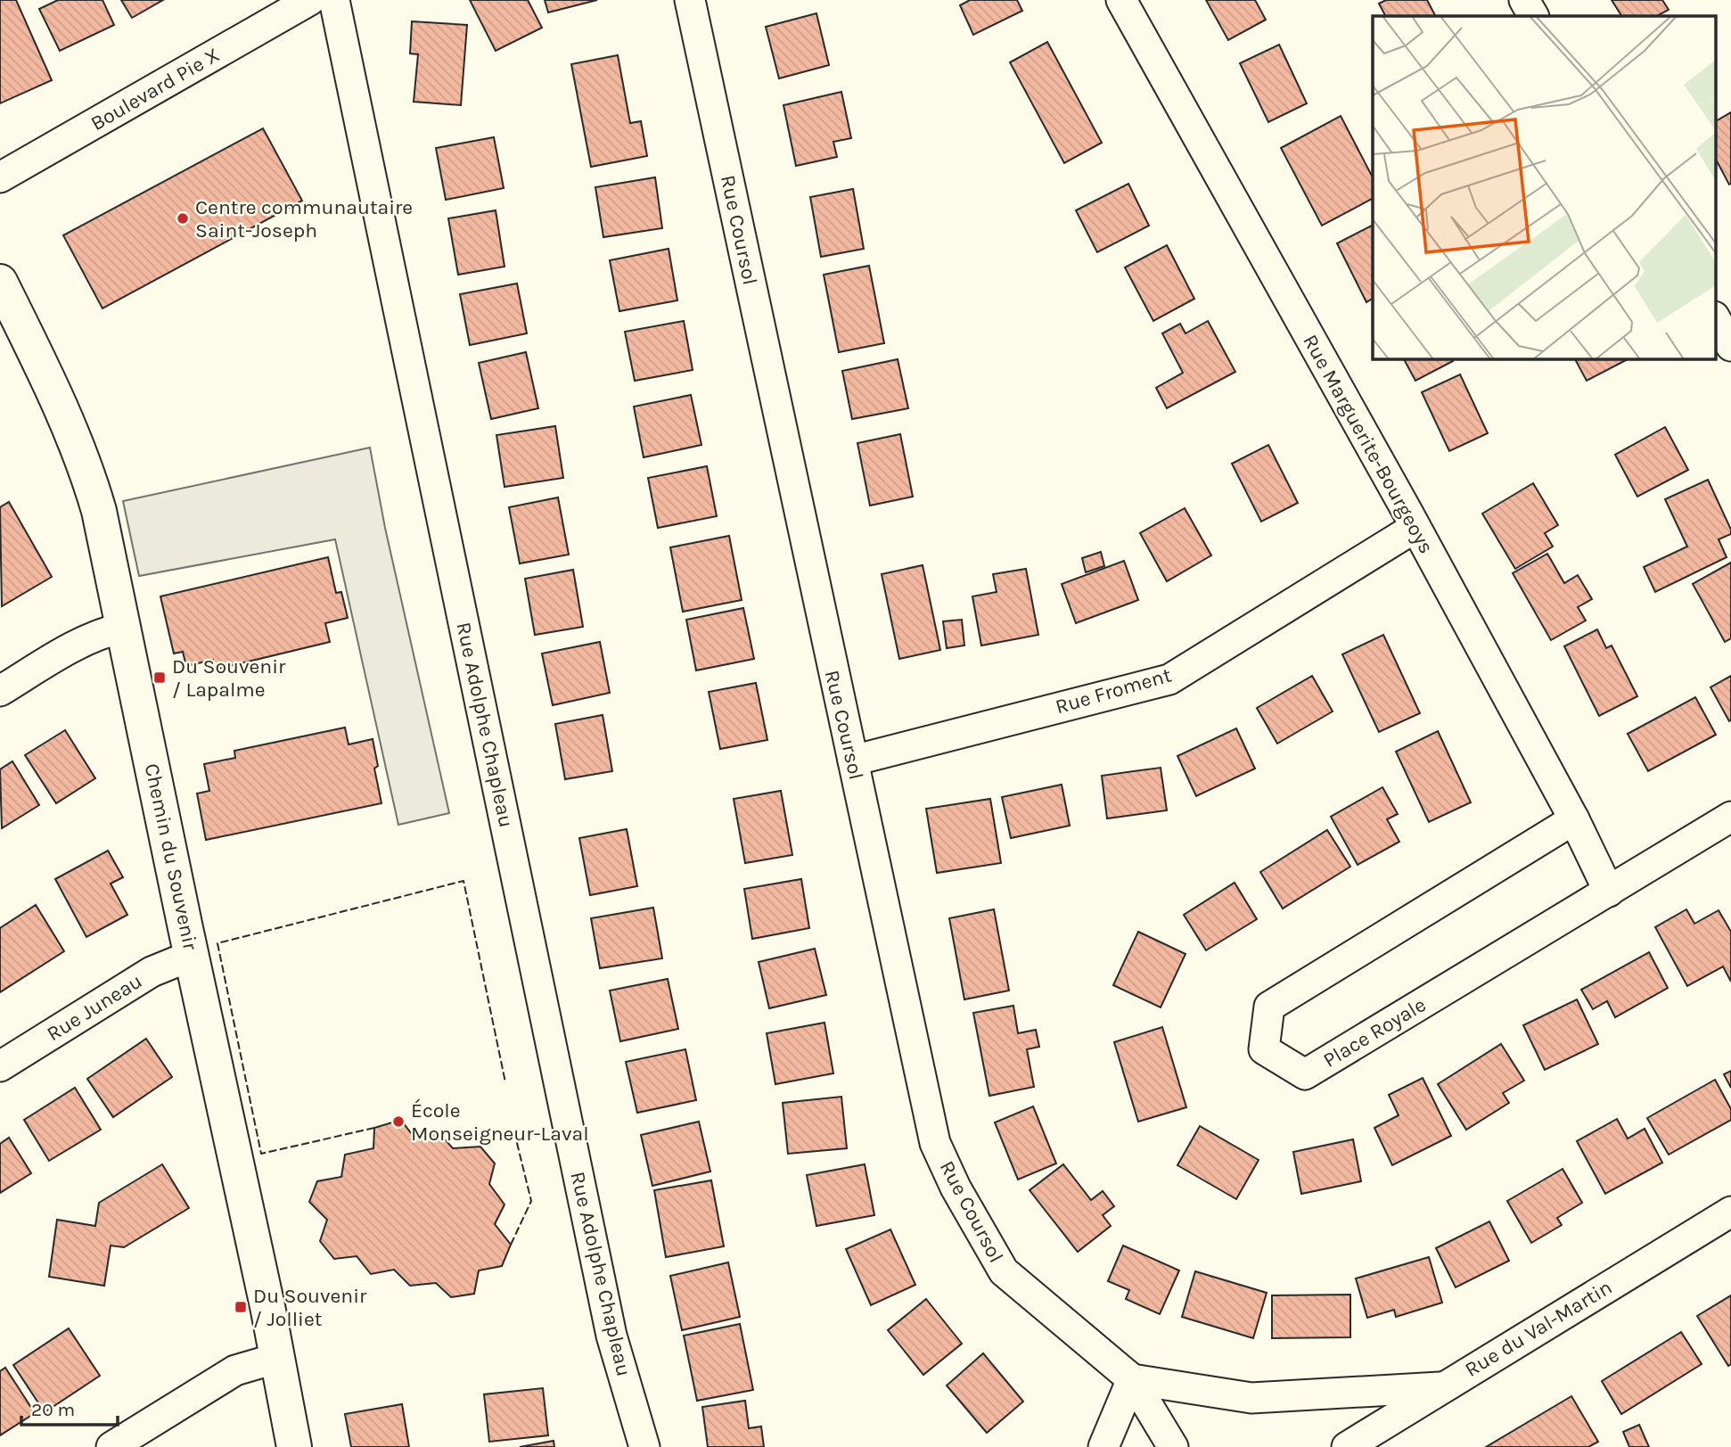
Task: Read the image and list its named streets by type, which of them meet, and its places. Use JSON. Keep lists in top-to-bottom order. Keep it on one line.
{"streets":{"street":["Boulevard Pie X","Rue Coursol","Rue Marguerite-Bourgeoys","Rue Froment","Rue Adolphe Chapleau","Chemin du Souvenir","Rue Juneau","Place Royale","Rue du Val-Martin"]},"crossings":[["Rue Coursol","Rue Froment"],["Rue Marguerite-Bourgeoys","Rue Froment"],["Rue Marguerite-Bourgeoys","Place Royale"],["Chemin du Souvenir","Rue Juneau"]],"places":{"other":["Centre communautaire Saint-Joseph","École Monseigneur-Laval"],"transit":["Du Souvenir / Lapalme","Du Souvenir / Jolliet"]},"scale_bar":"20 m"}
